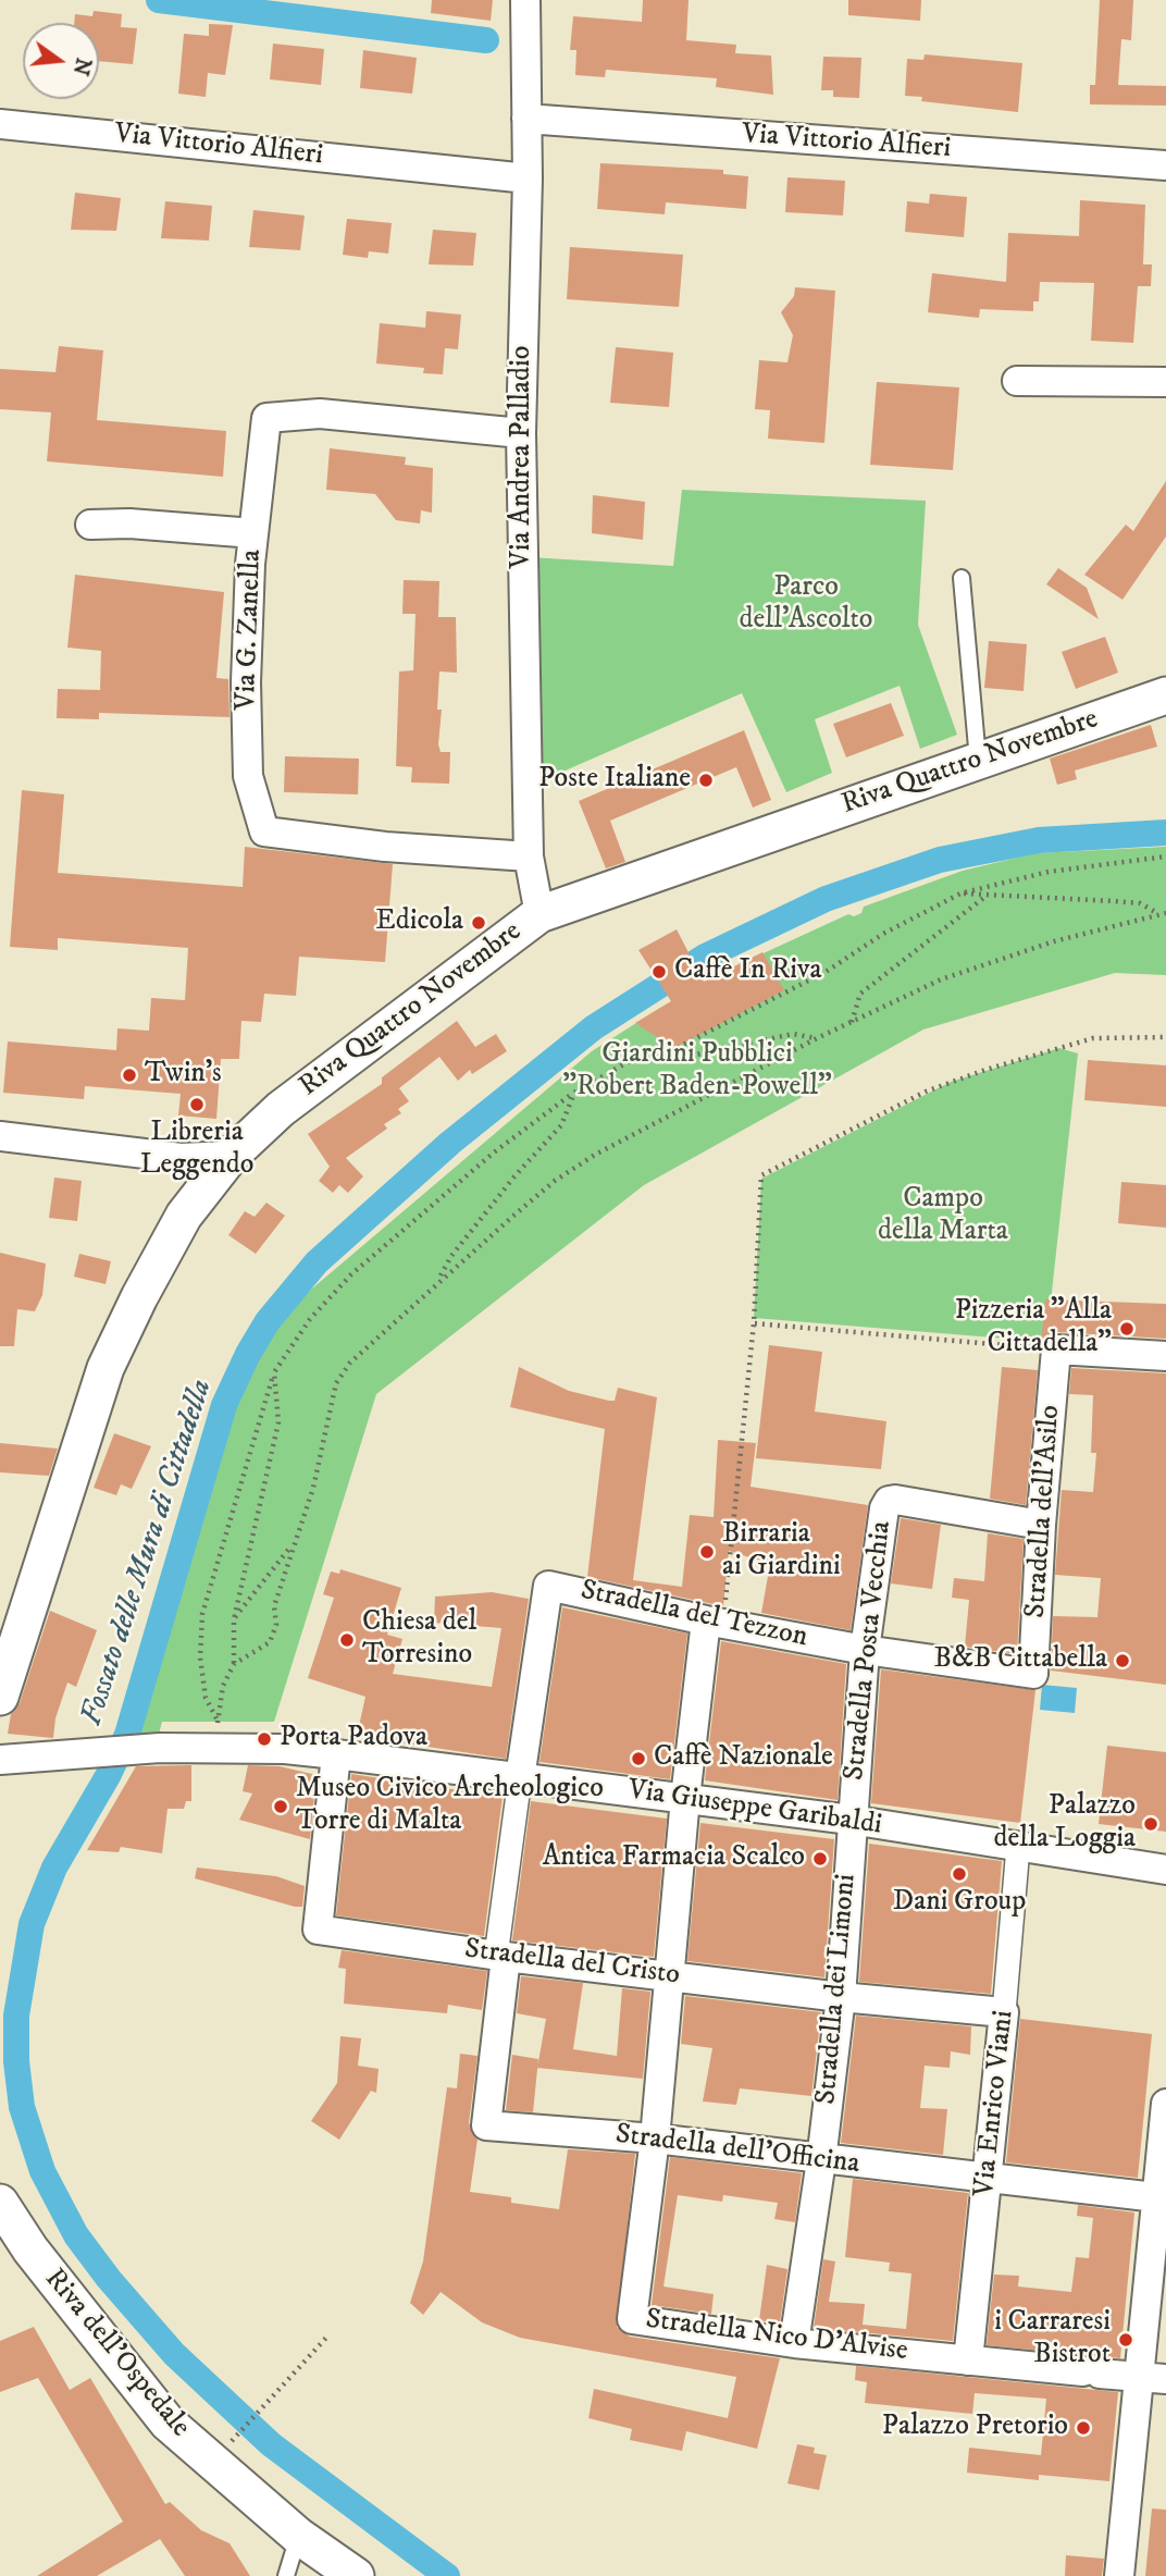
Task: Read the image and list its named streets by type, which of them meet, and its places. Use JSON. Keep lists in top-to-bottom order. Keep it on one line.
{"streets":{"street":["Via Vittorio Alfieri","Via Andrea Palladio","Via G. Zanella","Riva Quattro Novembre","Stradella dell'Asilo","Stradella del Tezzon","Stradella Posta Vecchia","Via Giuseppe Garibaldi","Stradella del Cristo","Stradella dei Limoni","Via Enrico Viani","Stradella dell'Officina","Stradella Nico D'Alvise","Riva dell'Ospedale"]},"crossings":[["Via Vittorio Alfieri","Via Andrea Palladio"],["Via Andrea Palladio","Via G. Zanella"],["Via Andrea Palladio","Riva Quattro Novembre"],["Stradella dell'Asilo","Stradella del Tezzon"],["Stradella dell'Asilo","Stradella Posta Vecchia"],["Stradella del Tezzon","Stradella Posta Vecchia"],["Stradella del Tezzon","Via Giuseppe Garibaldi"],["Stradella del Tezzon","Stradella Nico D'Alvise"],["Stradella Posta Vecchia","Via Giuseppe Garibaldi"],["Stradella Posta Vecchia","Stradella dei Limoni"],["Via Giuseppe Garibaldi","Stradella del Cristo"],["Via Giuseppe Garibaldi","Stradella dei Limoni"],["Via Giuseppe Garibaldi","Via Enrico Viani"],["Via Giuseppe Garibaldi","Stradella Nico D'Alvise"],["Stradella del Cristo","Stradella dei Limoni"],["Stradella del Cristo","Via Enrico Viani"],["Stradella del Cristo","Stradella dell'Officina"],["Stradella del Cristo","Stradella Nico D'Alvise"],["Stradella dei Limoni","Stradella dell'Officina"],["Stradella dei Limoni","Stradella Nico D'Alvise"],["Via Enrico Viani","Stradella dell'Officina"],["Via Enrico Viani","Stradella Nico D'Alvise"],["Stradella dell'Officina","Stradella Nico D'Alvise"]],"water":["Fossato delle Mura di Cittadella"],"parks":["Parco dell'Ascolto","Giardini Pubblici \"Robert Baden-Powell\"","Campo della Marta"],"places":["Poste Italiane","Edicola","Caffè In Riva","Twin's","Libreria Leggendo","Pizzeria \"Alla Cittadella\"","Birraria ai Giardini","Chiesa del Torresino","B&B Cittabella","Porta Padova","Caffè Nazionale","Museo Civico Archeologico Torre di Malta","Palazzo della Loggia","Antica Farmacia Scalco","Dani Group","i Carraresi Bistrot","Palazzo Pretorio"],"north":"right"}
